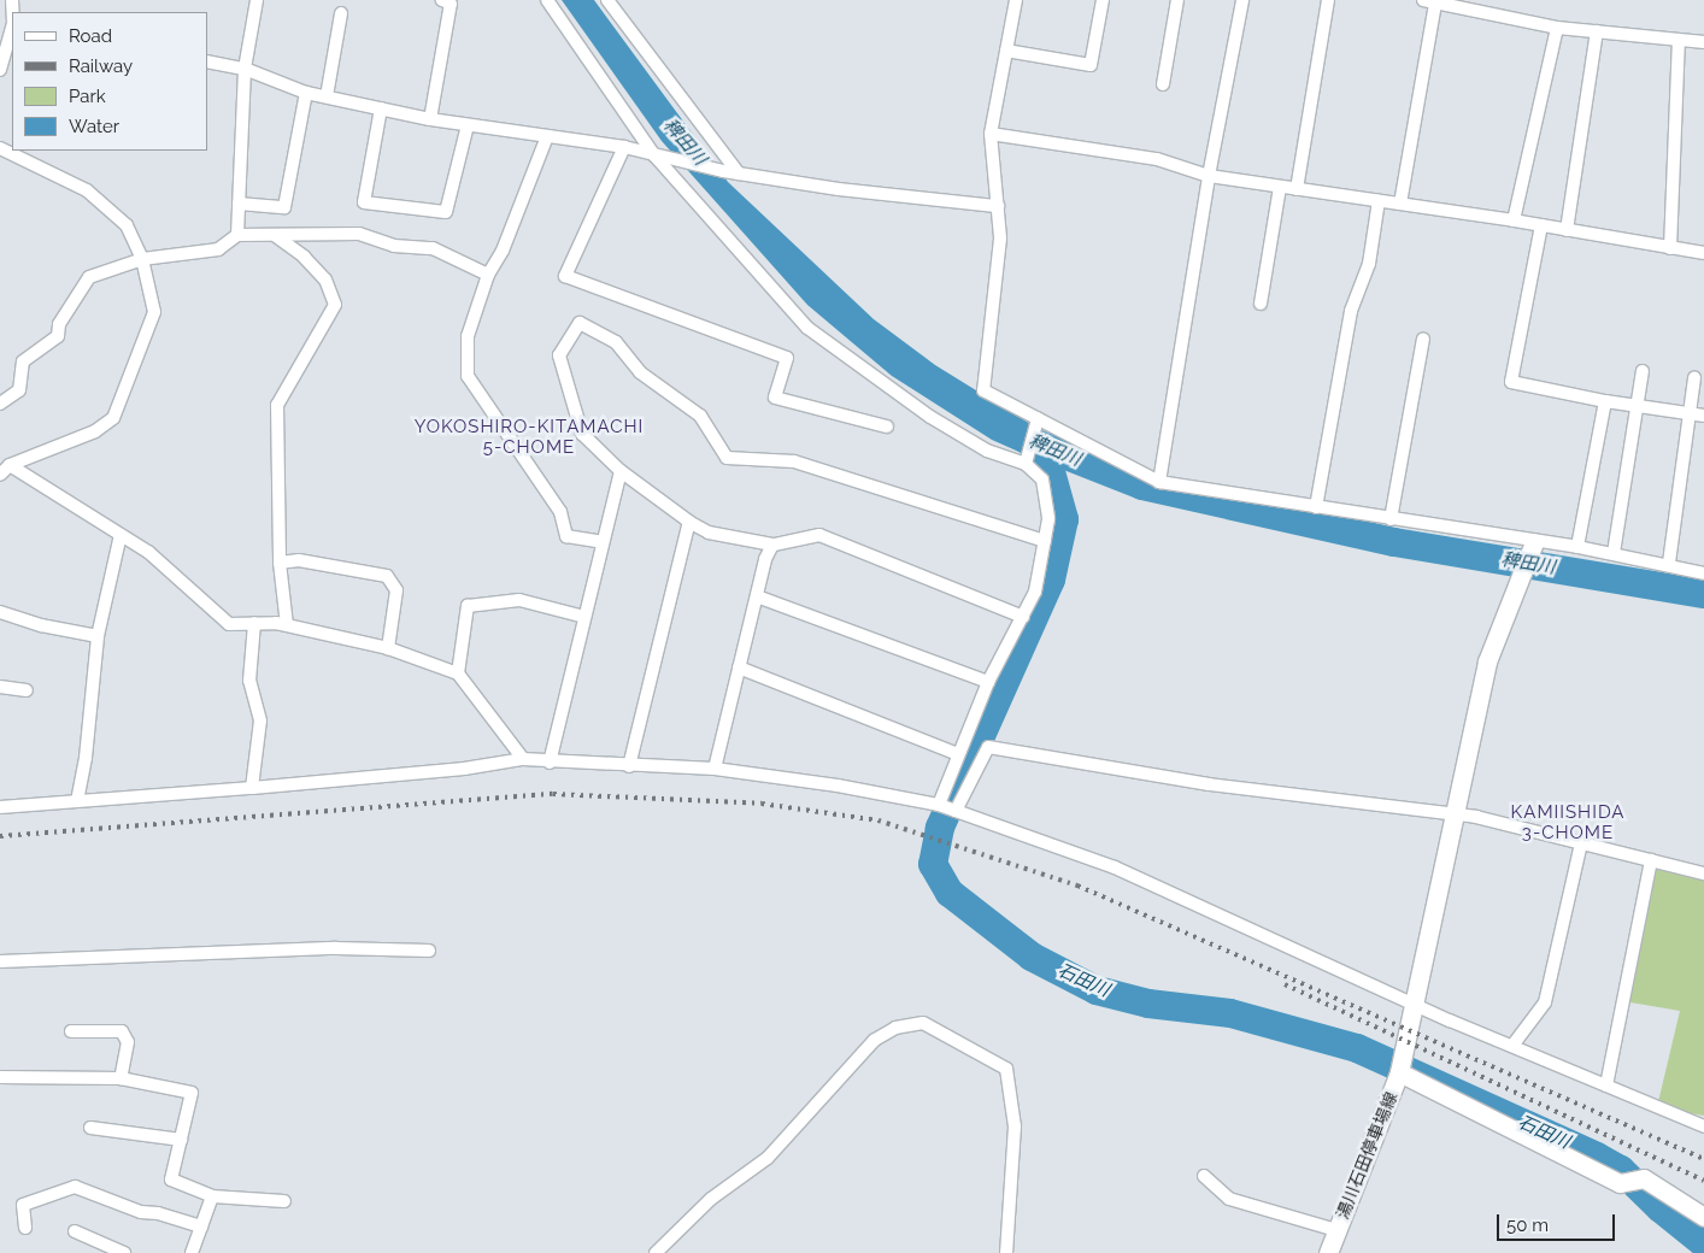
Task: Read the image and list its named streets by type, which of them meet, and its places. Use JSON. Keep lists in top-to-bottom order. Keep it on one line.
{"streets":{"street":["湯川石田停車場線"]},"districts":["YOKOSHIRO-KITAMACHI 5-CHOME","KAMIISHIDA 3-CHOME"],"water":["稗田川","石田川"],"legend":["Road","Railway","Park","Water"],"scale_bar":"50 m"}
